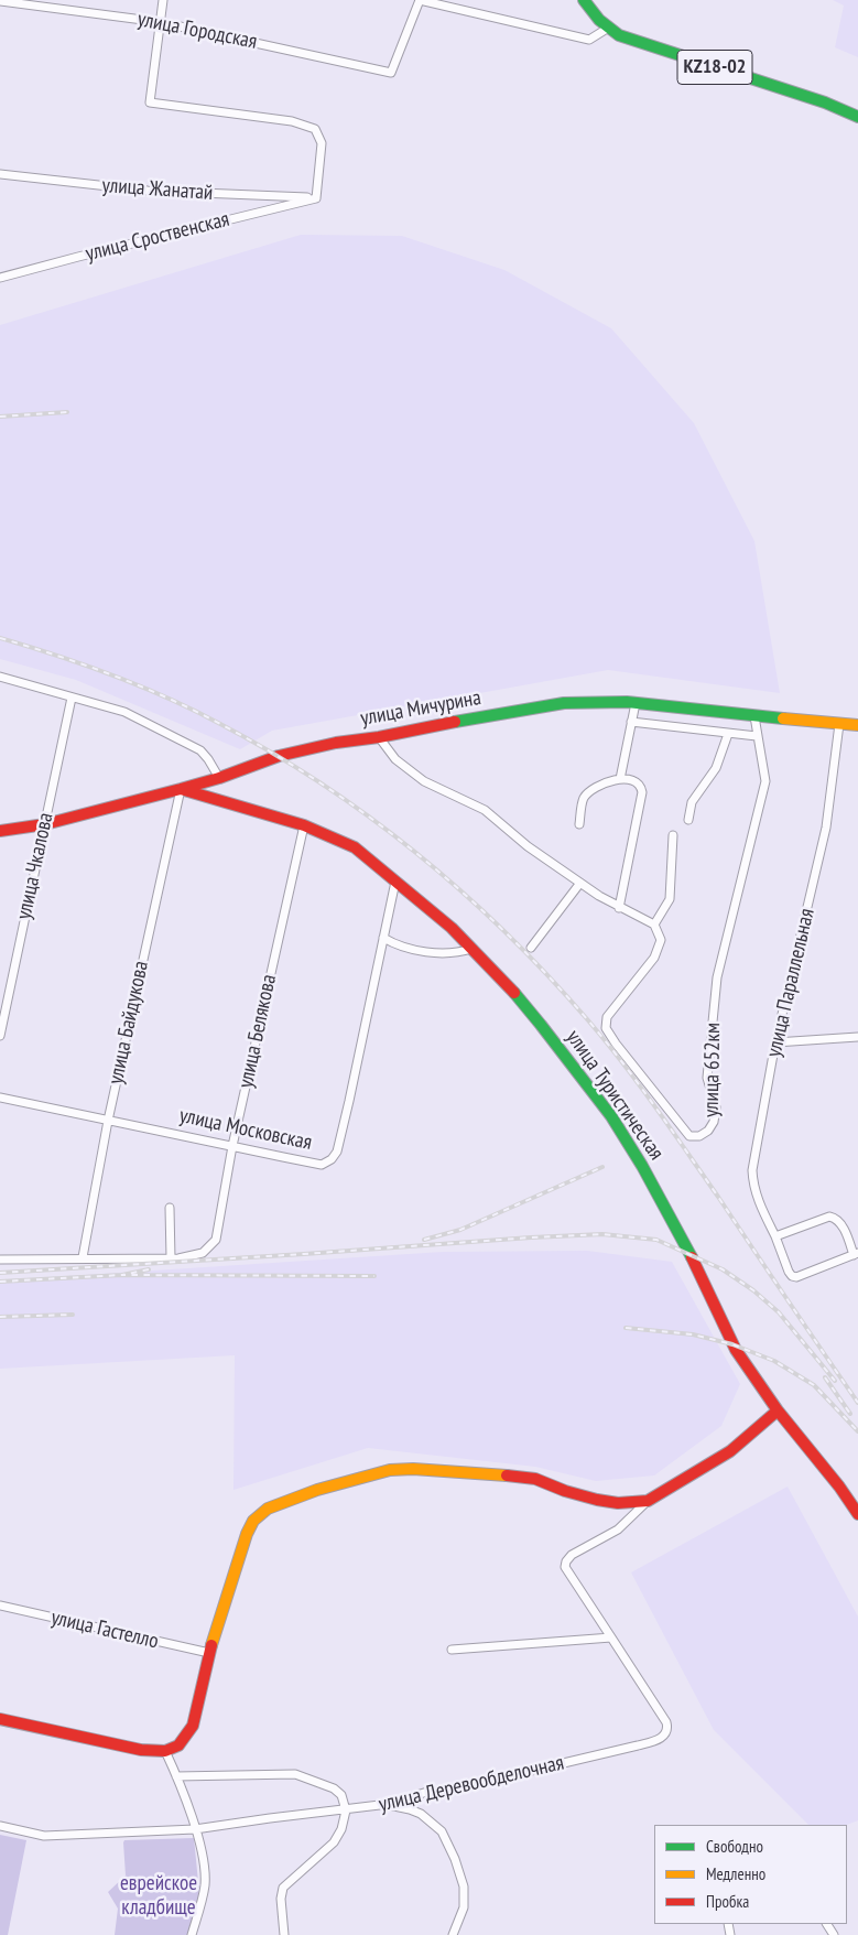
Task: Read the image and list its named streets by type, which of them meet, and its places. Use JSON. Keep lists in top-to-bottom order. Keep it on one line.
{"streets":{"main road":["KZ18-02","улица Мичурина","улица Туристическая"],"street":["улица Городская","улица Жанатай","улица Сроственская","улица Чкалова","улица Параллельная","улица Байдукова","улица Белякова","улица 652км","улица Московская","улица Гастелло","улица Деревообделочная"]},"crossings":[["улица Жанатай","улица Сроственская"],["улица Мичурина","улица Чкалова"],["улица Мичурина","улица Параллельная"],["улица Мичурина","улица Байдукова"],["улица Мичурина","улица 652км"],["улица Мичурина","улица Туристическая"],["улица Байдукова","улица Туристическая"],["улица Байдукова","улица Московская"],["улица Белякова","улица Туристическая"],["улица Белякова","улица Московская"],["улица Туристическая","улица Московская"]],"parks":["еврейское кладбище"],"legend":["Свободно","Медленно","Пробка"]}
